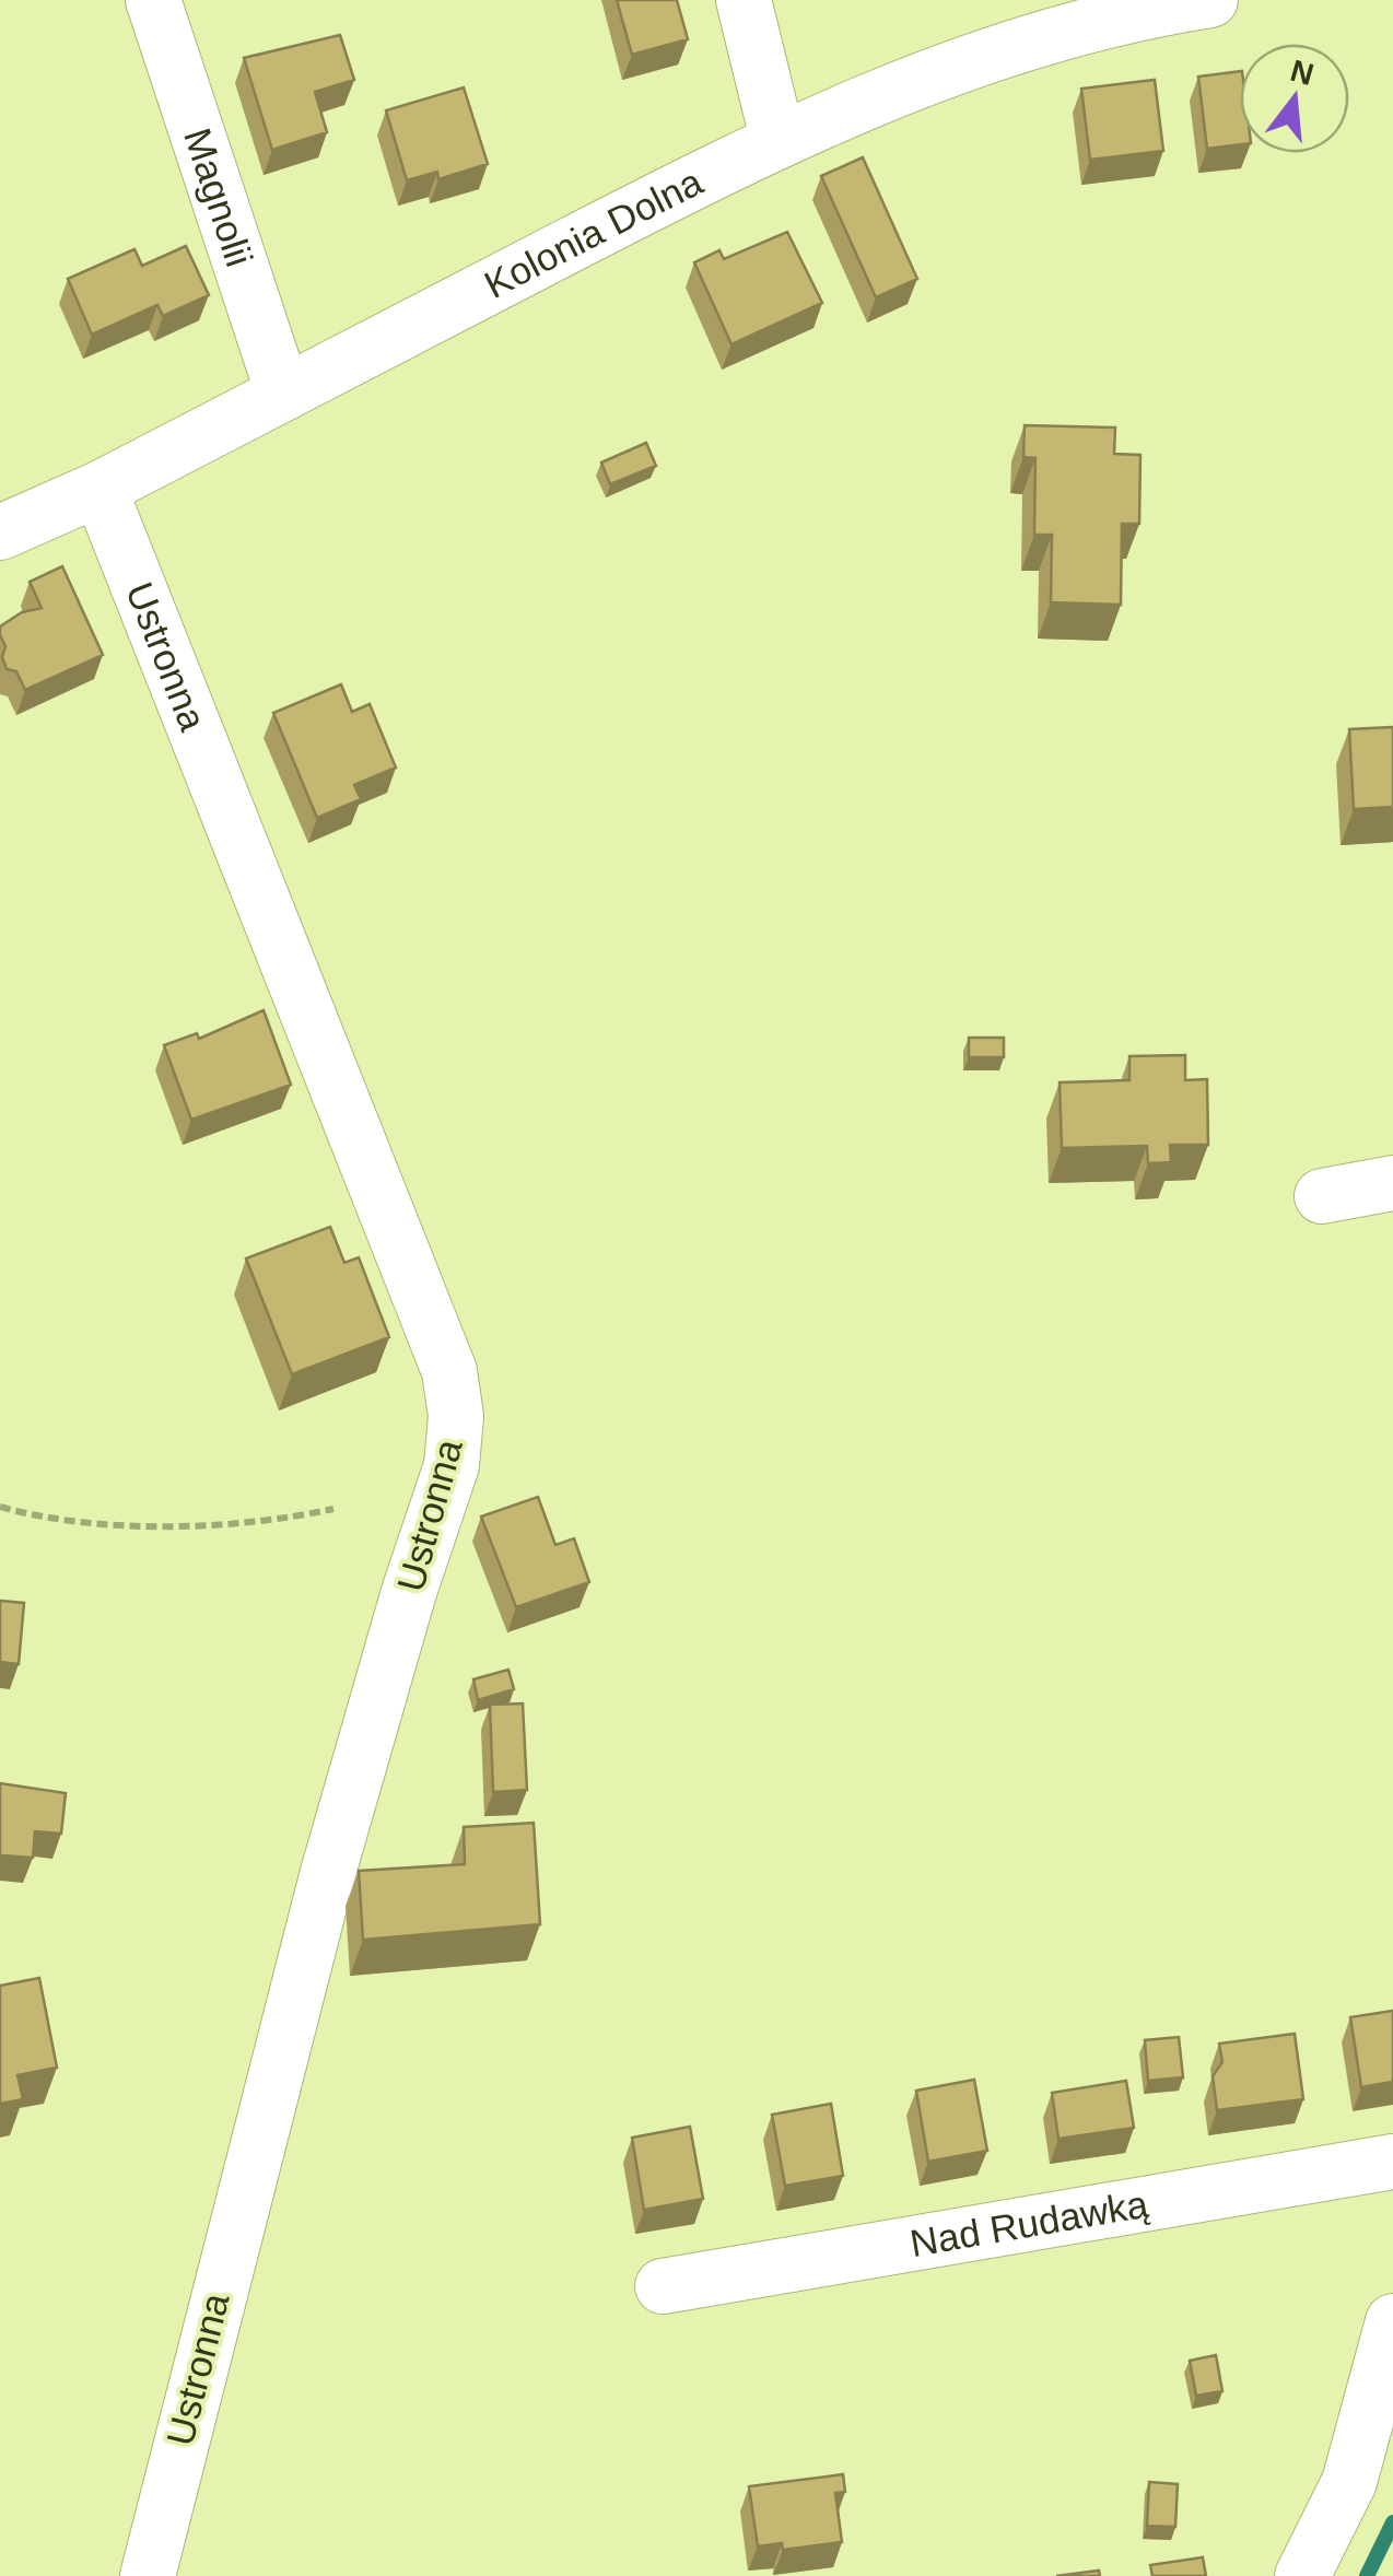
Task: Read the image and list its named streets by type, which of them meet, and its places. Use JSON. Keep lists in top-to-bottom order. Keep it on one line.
{"streets":{"street":["Magnolii","Kolonia Dolna","Ustronna","Nad Rudawką"]},"crossings":[["Magnolii","Kolonia Dolna"],["Kolonia Dolna","Ustronna"]],"north":"top"}
